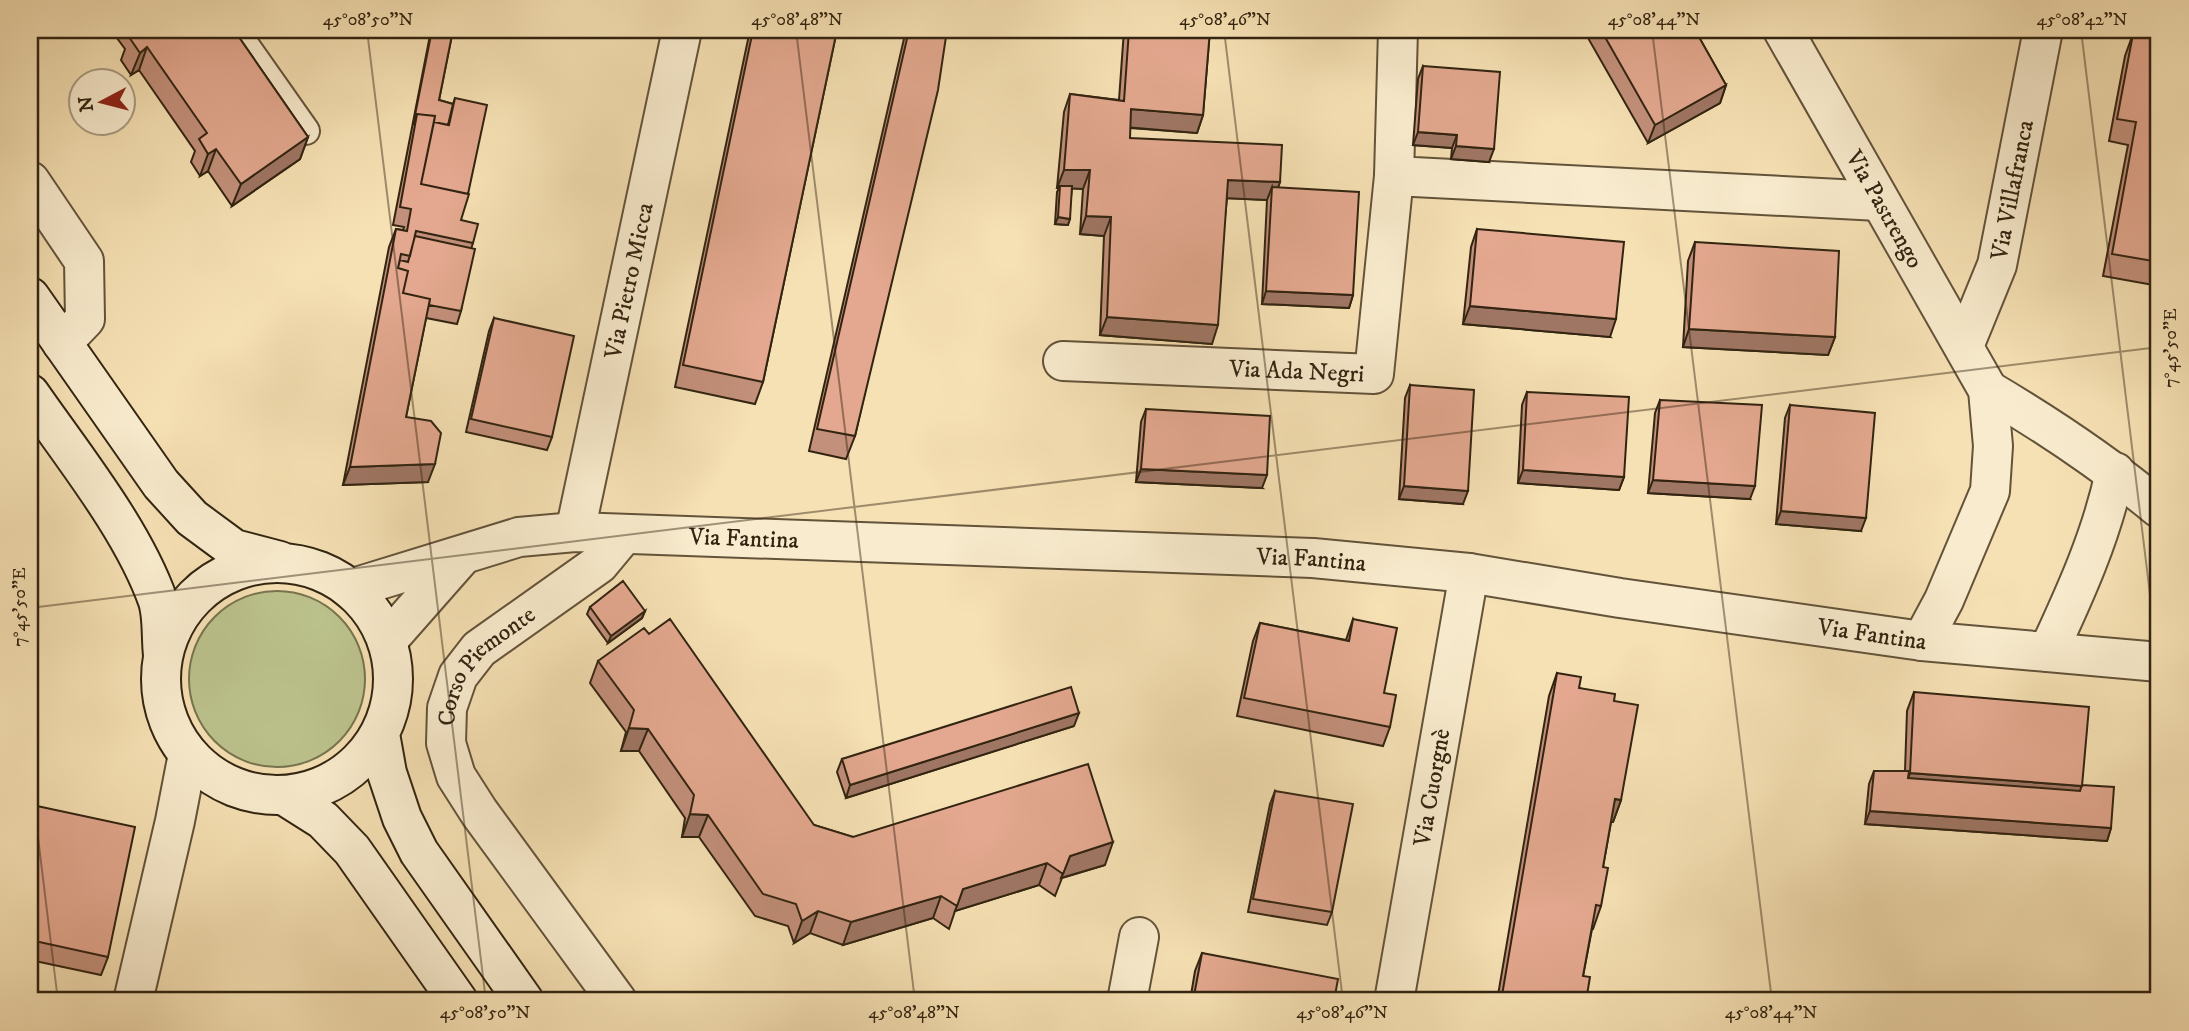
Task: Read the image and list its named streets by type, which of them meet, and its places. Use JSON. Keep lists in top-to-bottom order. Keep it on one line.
{"streets":{"street":["Via Villafranca","Via Pastrengo","Via Pietro Micca","Via Ada Negri","Via Fantina","Corso Piemonte","Via Cuorgnè"]},"crossings":[["Via Villafranca","Via Pastrengo"],["Via Pastrengo","Via Fantina"],["Via Pietro Micca","Via Fantina"],["Via Fantina","Corso Piemonte"],["Via Fantina","Via Cuorgnè"]],"north":"left","coordinates":["45°08'50\"N","45°08'48\"N","45°08'46\"N","45°08'44\"N","45°08'42\"N","7°45'50\"E"]}
